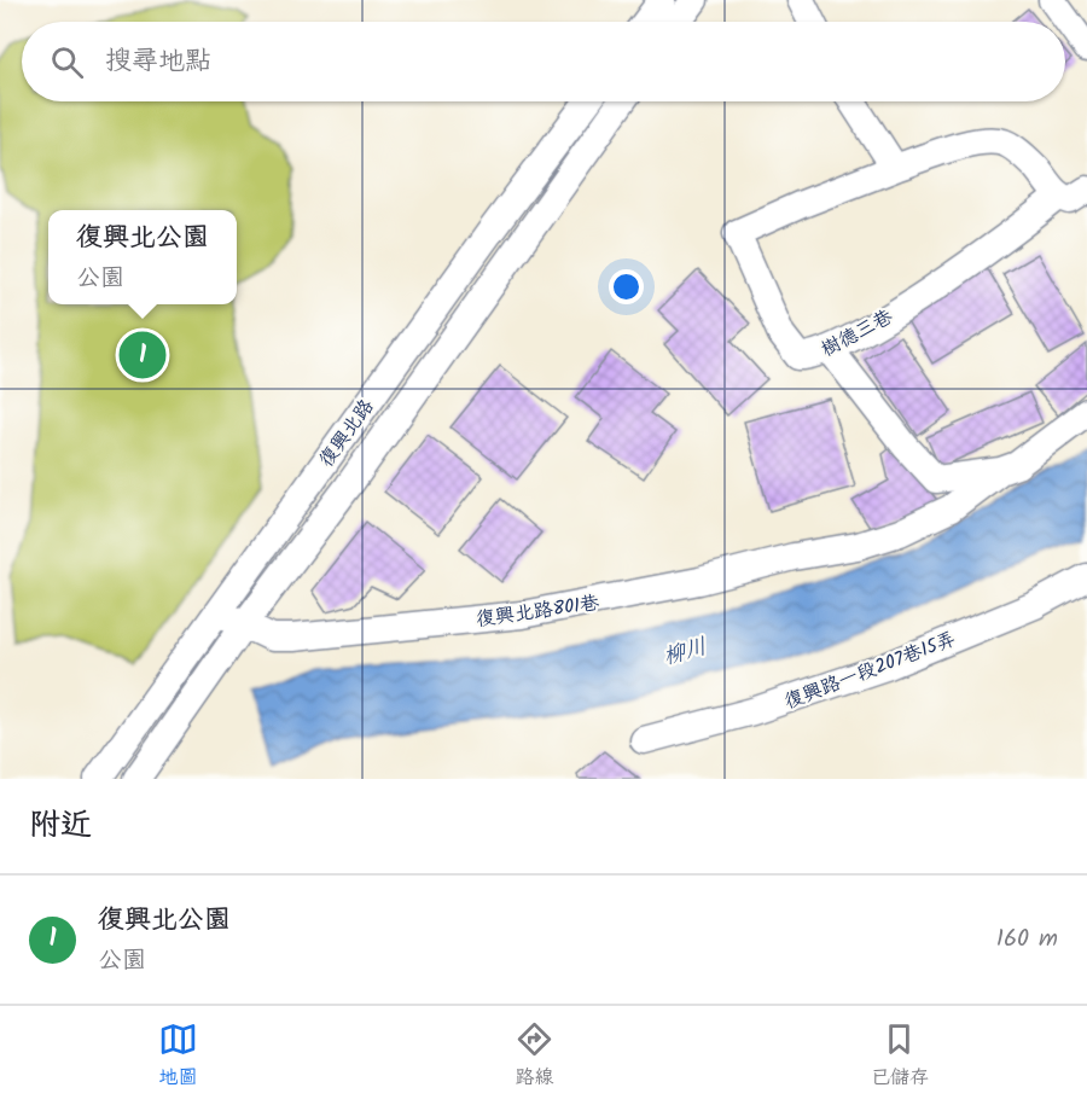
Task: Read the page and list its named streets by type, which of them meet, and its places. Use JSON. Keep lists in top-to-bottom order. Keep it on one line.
{"streets":{"street":["樹德三巷","復興北路","復興北路801巷","復興路一段207巷15弄"]},"crossings":[["復興北路","復興北路801巷"]],"water":["柳川"],"page":{"search":"搜尋地點","popup":["復興北公園","公園"],"pins":"1","heading":"附近","list":[{"mark":"1","name":"復興北公園","note":"公園","value":"160 m"}],"nav":["地圖","路線","已儲存"]}}
